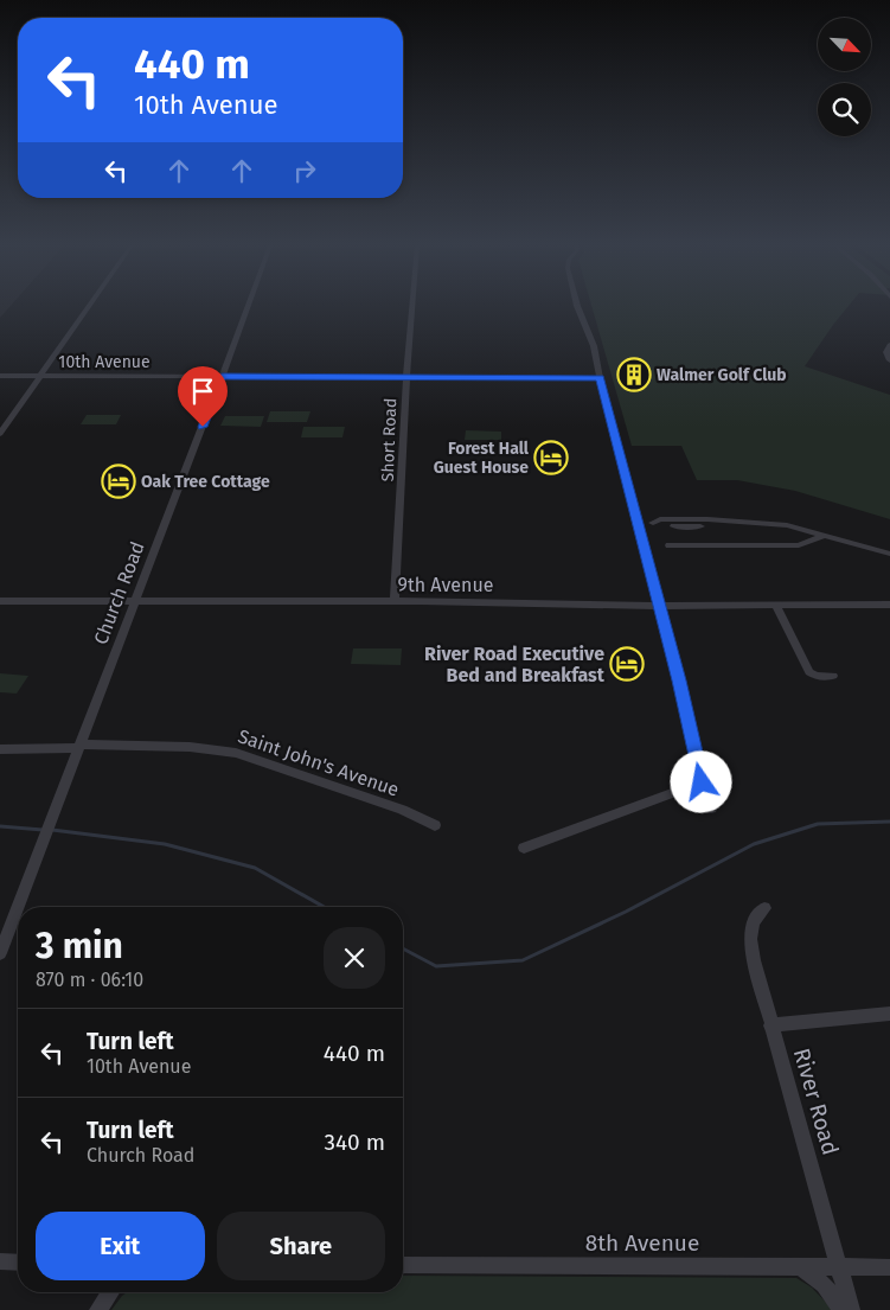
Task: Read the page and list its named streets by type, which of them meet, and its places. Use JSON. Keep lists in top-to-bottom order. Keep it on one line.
{"streets":{"street":["10th Avenue","Short Road","9th Avenue","Church Road","Saint John's Avenue","River Road","8th Avenue"]},"crossings":[["10th Avenue","Short Road"],["10th Avenue","Church Road"],["Short Road","9th Avenue"],["9th Avenue","Church Road"],["Church Road","Saint John's Avenue"],["River Road","8th Avenue"]],"places":{"building":["Walmer Golf Club"],"hotel":["Forest Hall Guest House","Oak Tree Cottage","River Road Executive Bed and Breakfast"]},"north":"bottom right","page":{"turn":["440 m","10th Avenue"],"heading":["3 min","870 m · 06:10"],"list":[{"name":"Turn left","note":"10th Avenue","value":"440 m"},{"name":"Turn left","note":"Church Road","value":"340 m"}],"buttons":["Exit","Share"]}}
